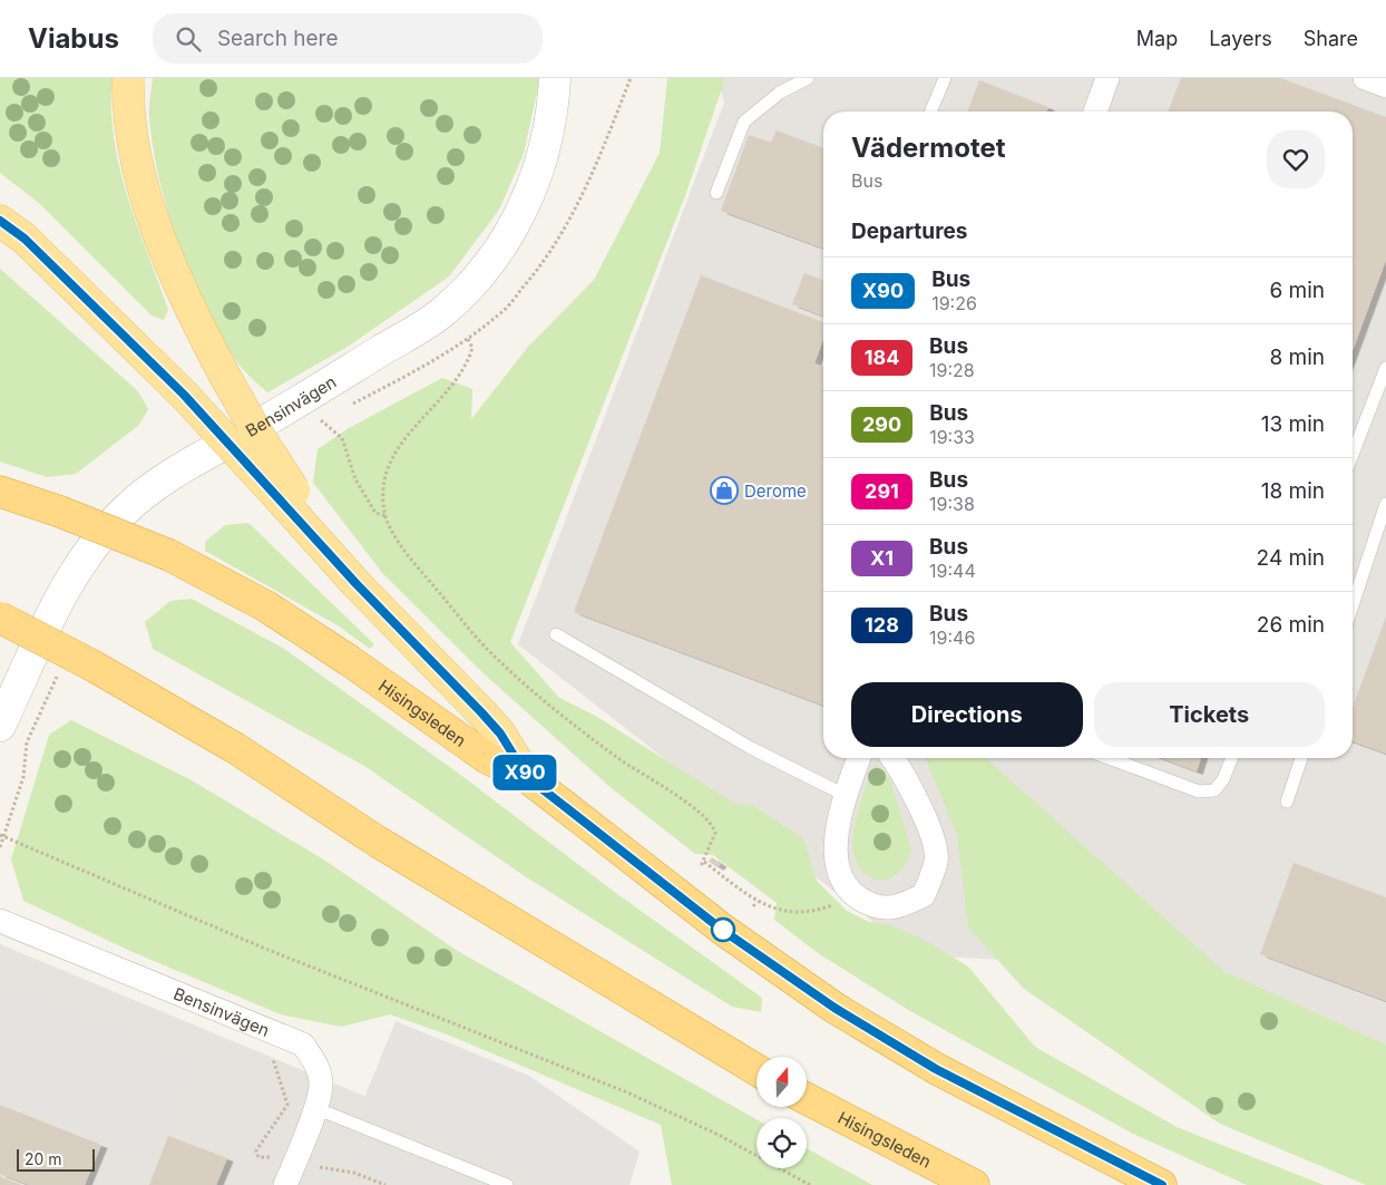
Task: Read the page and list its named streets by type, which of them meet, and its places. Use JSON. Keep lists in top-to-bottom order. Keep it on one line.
{"streets":{"highway":["Hisingsleden"],"street":["Bensinvägen"]},"places":{"shop":["Derome"]},"lines":["bus line X90"],"scale_bar":"20 m","north":"top","page":{"header":"Viabus","search":"Search here","nav":["Map","Layers","Share"],"on_map":"X90","heading":[["Vädermotet","Bus"],"Departures"],"list":[{"mark":"X90","name":"Bus","note":"19:26","value":"6 min"},{"mark":"184","name":"Bus","note":"19:28","value":"8 min"},{"mark":"290","name":"Bus","note":"19:33","value":"13 min"},{"mark":"291","name":"Bus","note":"19:38","value":"18 min"},{"mark":"X1","name":"Bus","note":"19:44","value":"24 min"},{"mark":"128","name":"Bus","note":"19:46","value":"26 min"}],"buttons":["Directions","Tickets"],"scale":"20 m"}}
